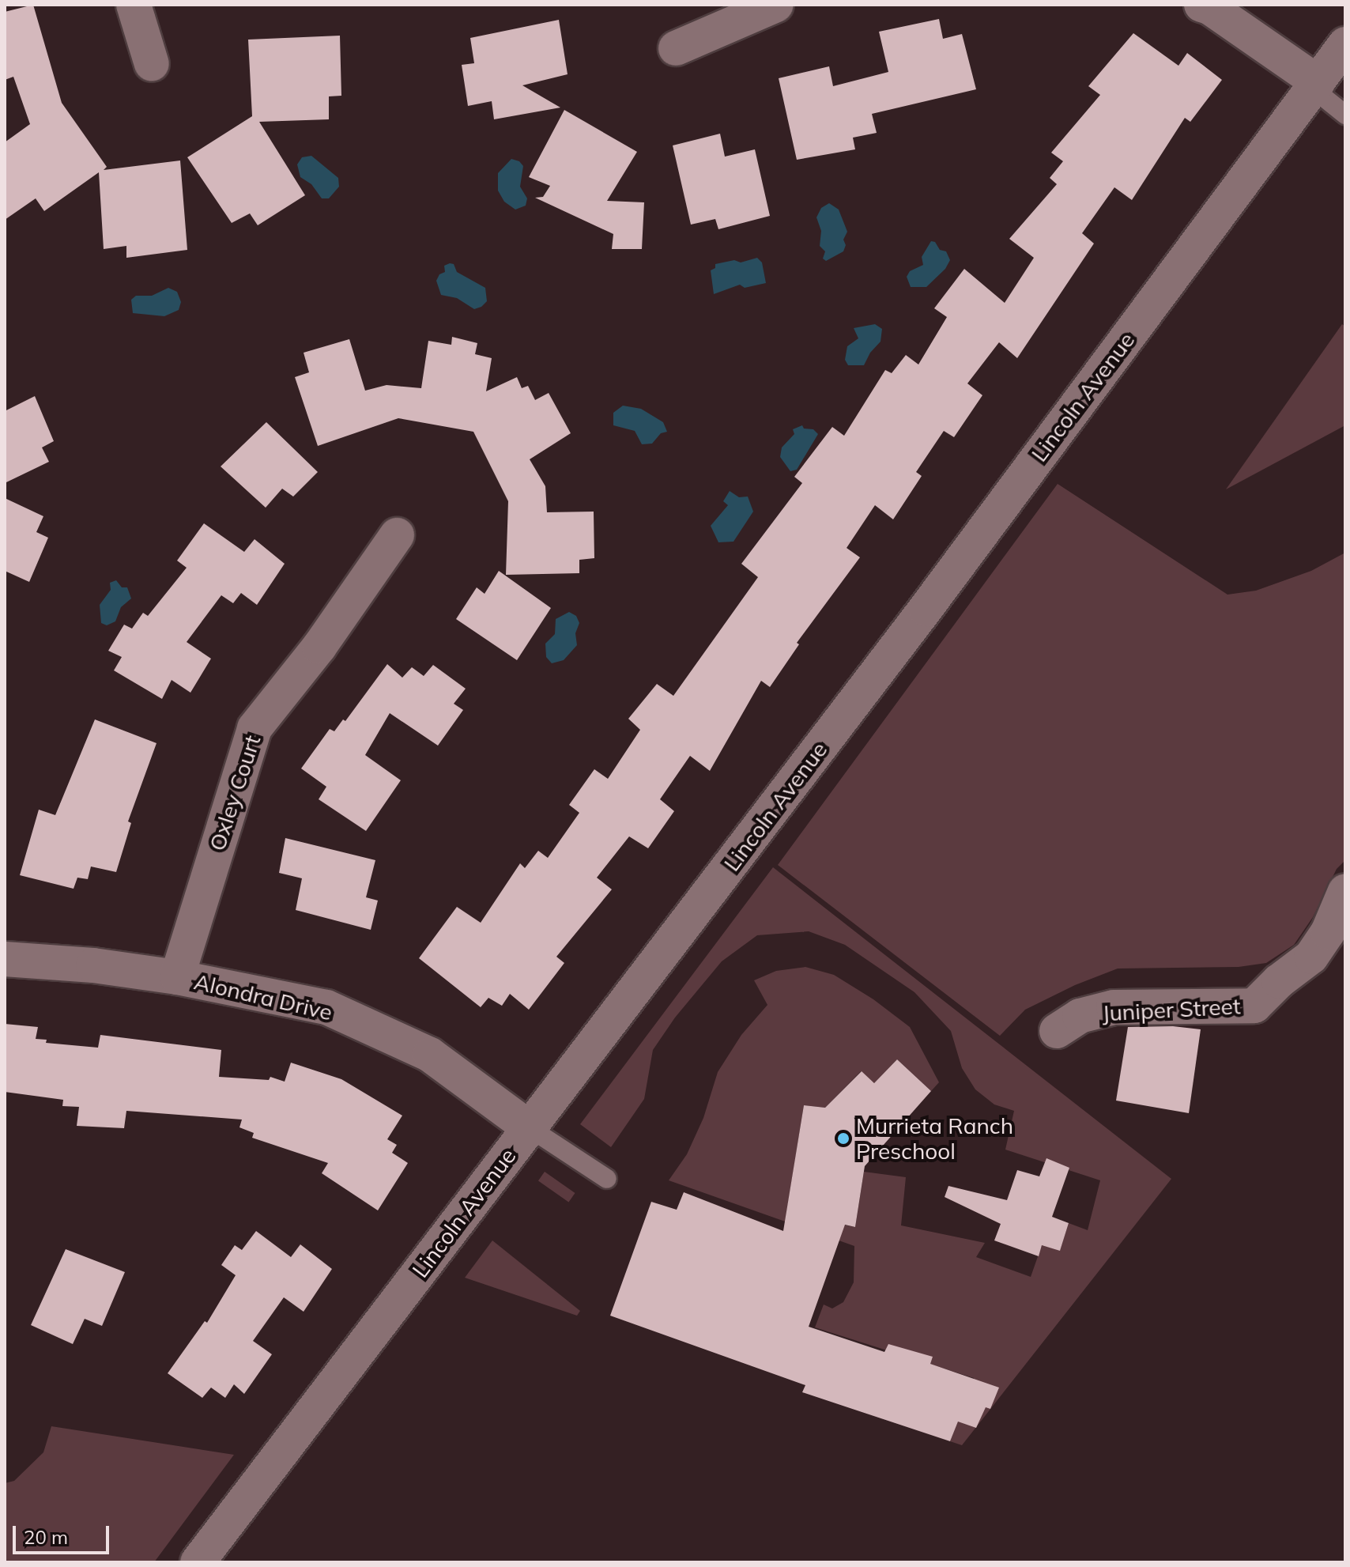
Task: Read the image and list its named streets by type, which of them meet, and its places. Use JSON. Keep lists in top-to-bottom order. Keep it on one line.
{"streets":{"street":["Lincoln Avenue","Oxley Court","Alondra Drive","Juniper Street"]},"crossings":[["Lincoln Avenue","Alondra Drive"],["Oxley Court","Alondra Drive"]],"places":["Murrieta Ranch Preschool"],"scale_bar":"20 m"}
